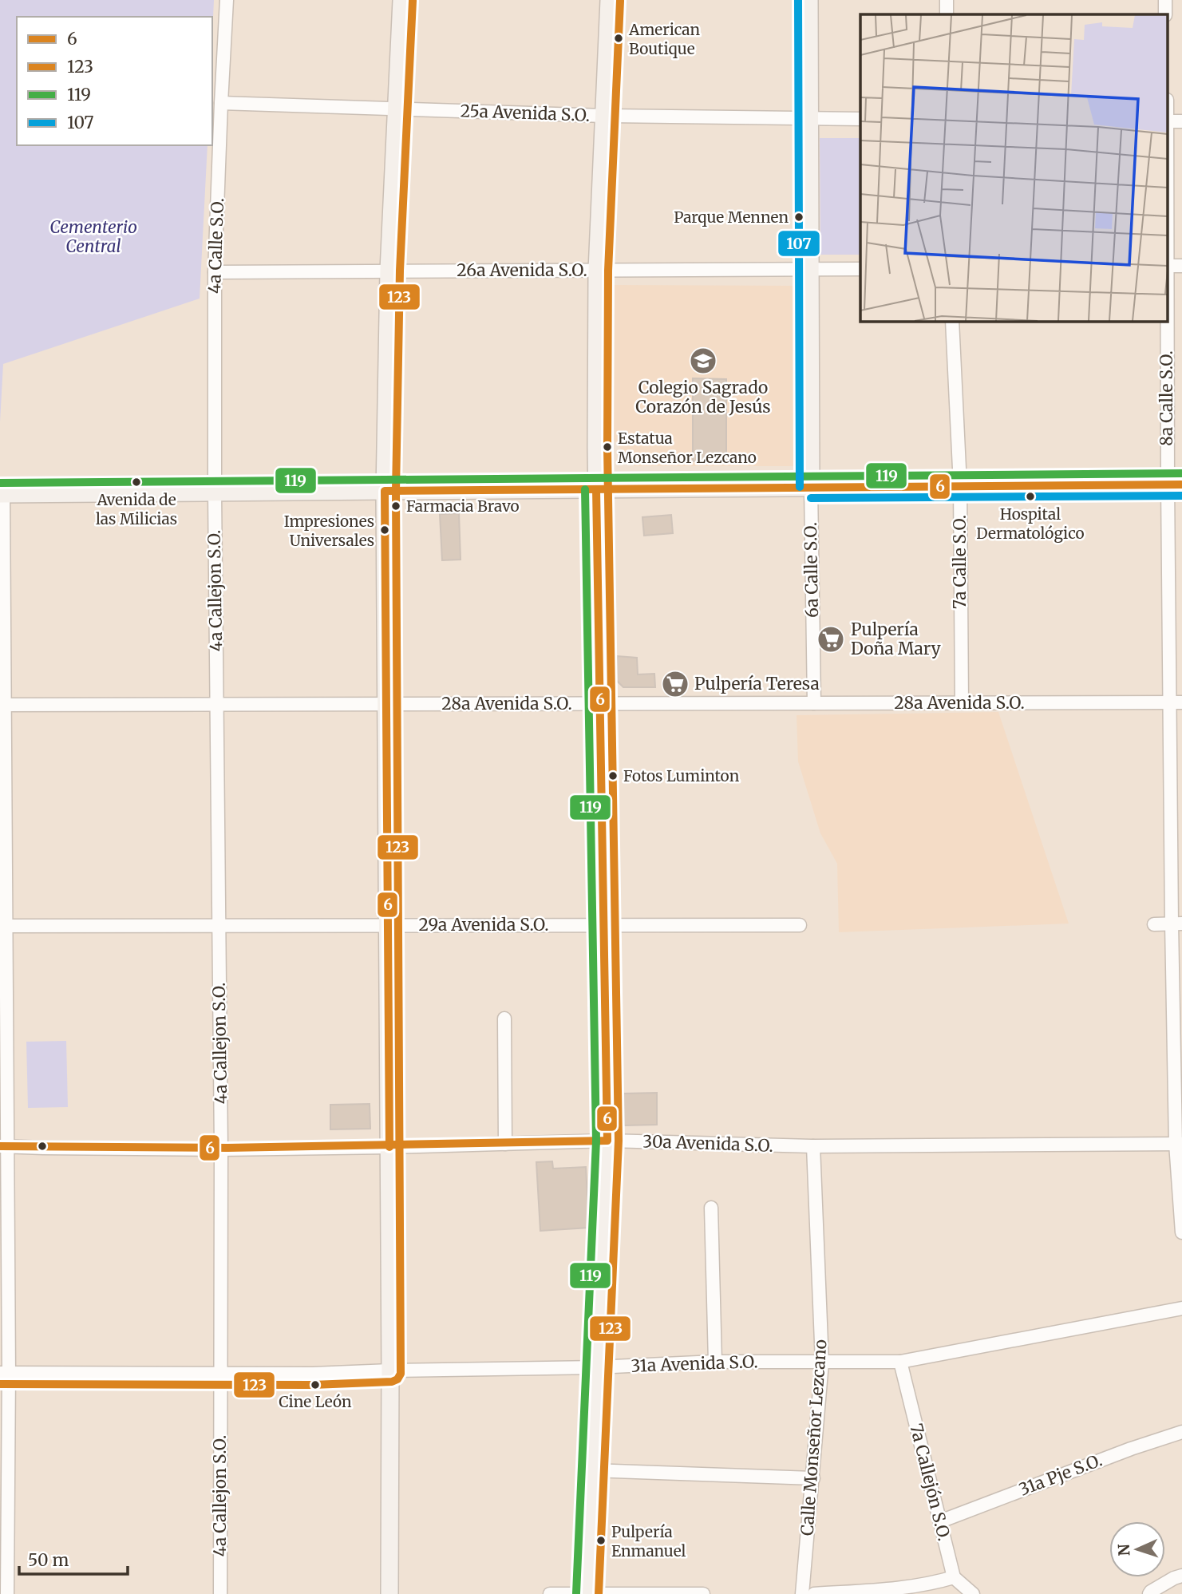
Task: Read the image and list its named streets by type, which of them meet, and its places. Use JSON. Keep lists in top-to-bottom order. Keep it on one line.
{"streets":{"street":["25a Avenida S.O.","4a Calle S.O.","26a Avenida S.O.","8a Calle S.O.","7a Calle S.O.","6a Calle S.O.","4a Callejon S.O.","28a Avenida S.O.","29a Avenida S.O.","30a Avenida S.O.","31a Avenida S.O.","Calle Monseñor Lezcano","31a Pje S.O.","7a Callejón S.O."]},"crossings":[["25a Avenida S.O.","4a Calle S.O."],["25a Avenida S.O.","6a Calle S.O."],["4a Calle S.O.","26a Avenida S.O."],["4a Calle S.O.","4a Callejon S.O."],["26a Avenida S.O.","6a Calle S.O."],["8a Calle S.O.","28a Avenida S.O."],["8a Calle S.O.","30a Avenida S.O."],["7a Calle S.O.","28a Avenida S.O."],["6a Calle S.O.","28a Avenida S.O."],["4a Callejon S.O.","28a Avenida S.O."],["4a Callejon S.O.","29a Avenida S.O."],["4a Callejon S.O.","30a Avenida S.O."],["4a Callejon S.O.","31a Avenida S.O."],["30a Avenida S.O.","Calle Monseñor Lezcano"],["31a Avenida S.O.","Calle Monseñor Lezcano"],["31a Avenida S.O.","7a Callejón S.O."],["31a Pje S.O.","7a Callejón S.O."]],"parks":["Cementerio Central"],"places":{"other":["American Boutique","Parque Mennen","Estatua Monseñor Lezcano","Avenida de las Milicias","Hospital Dermatológico","Farmacia Bravo","Impresiones Universales","Fotos Luminton","Cine León","Pulpería Enmanuel"],"school or university":["Colegio Sagrado Corazón de Jesús"],"supermarket":["Pulpería Doña Mary","Pulpería Teresa"]},"lines":["transit line 107","transit line 123","transit line 119","transit line 6"],"legend":["6","123","119","107"],"scale_bar":"50 m","north":"left"}
